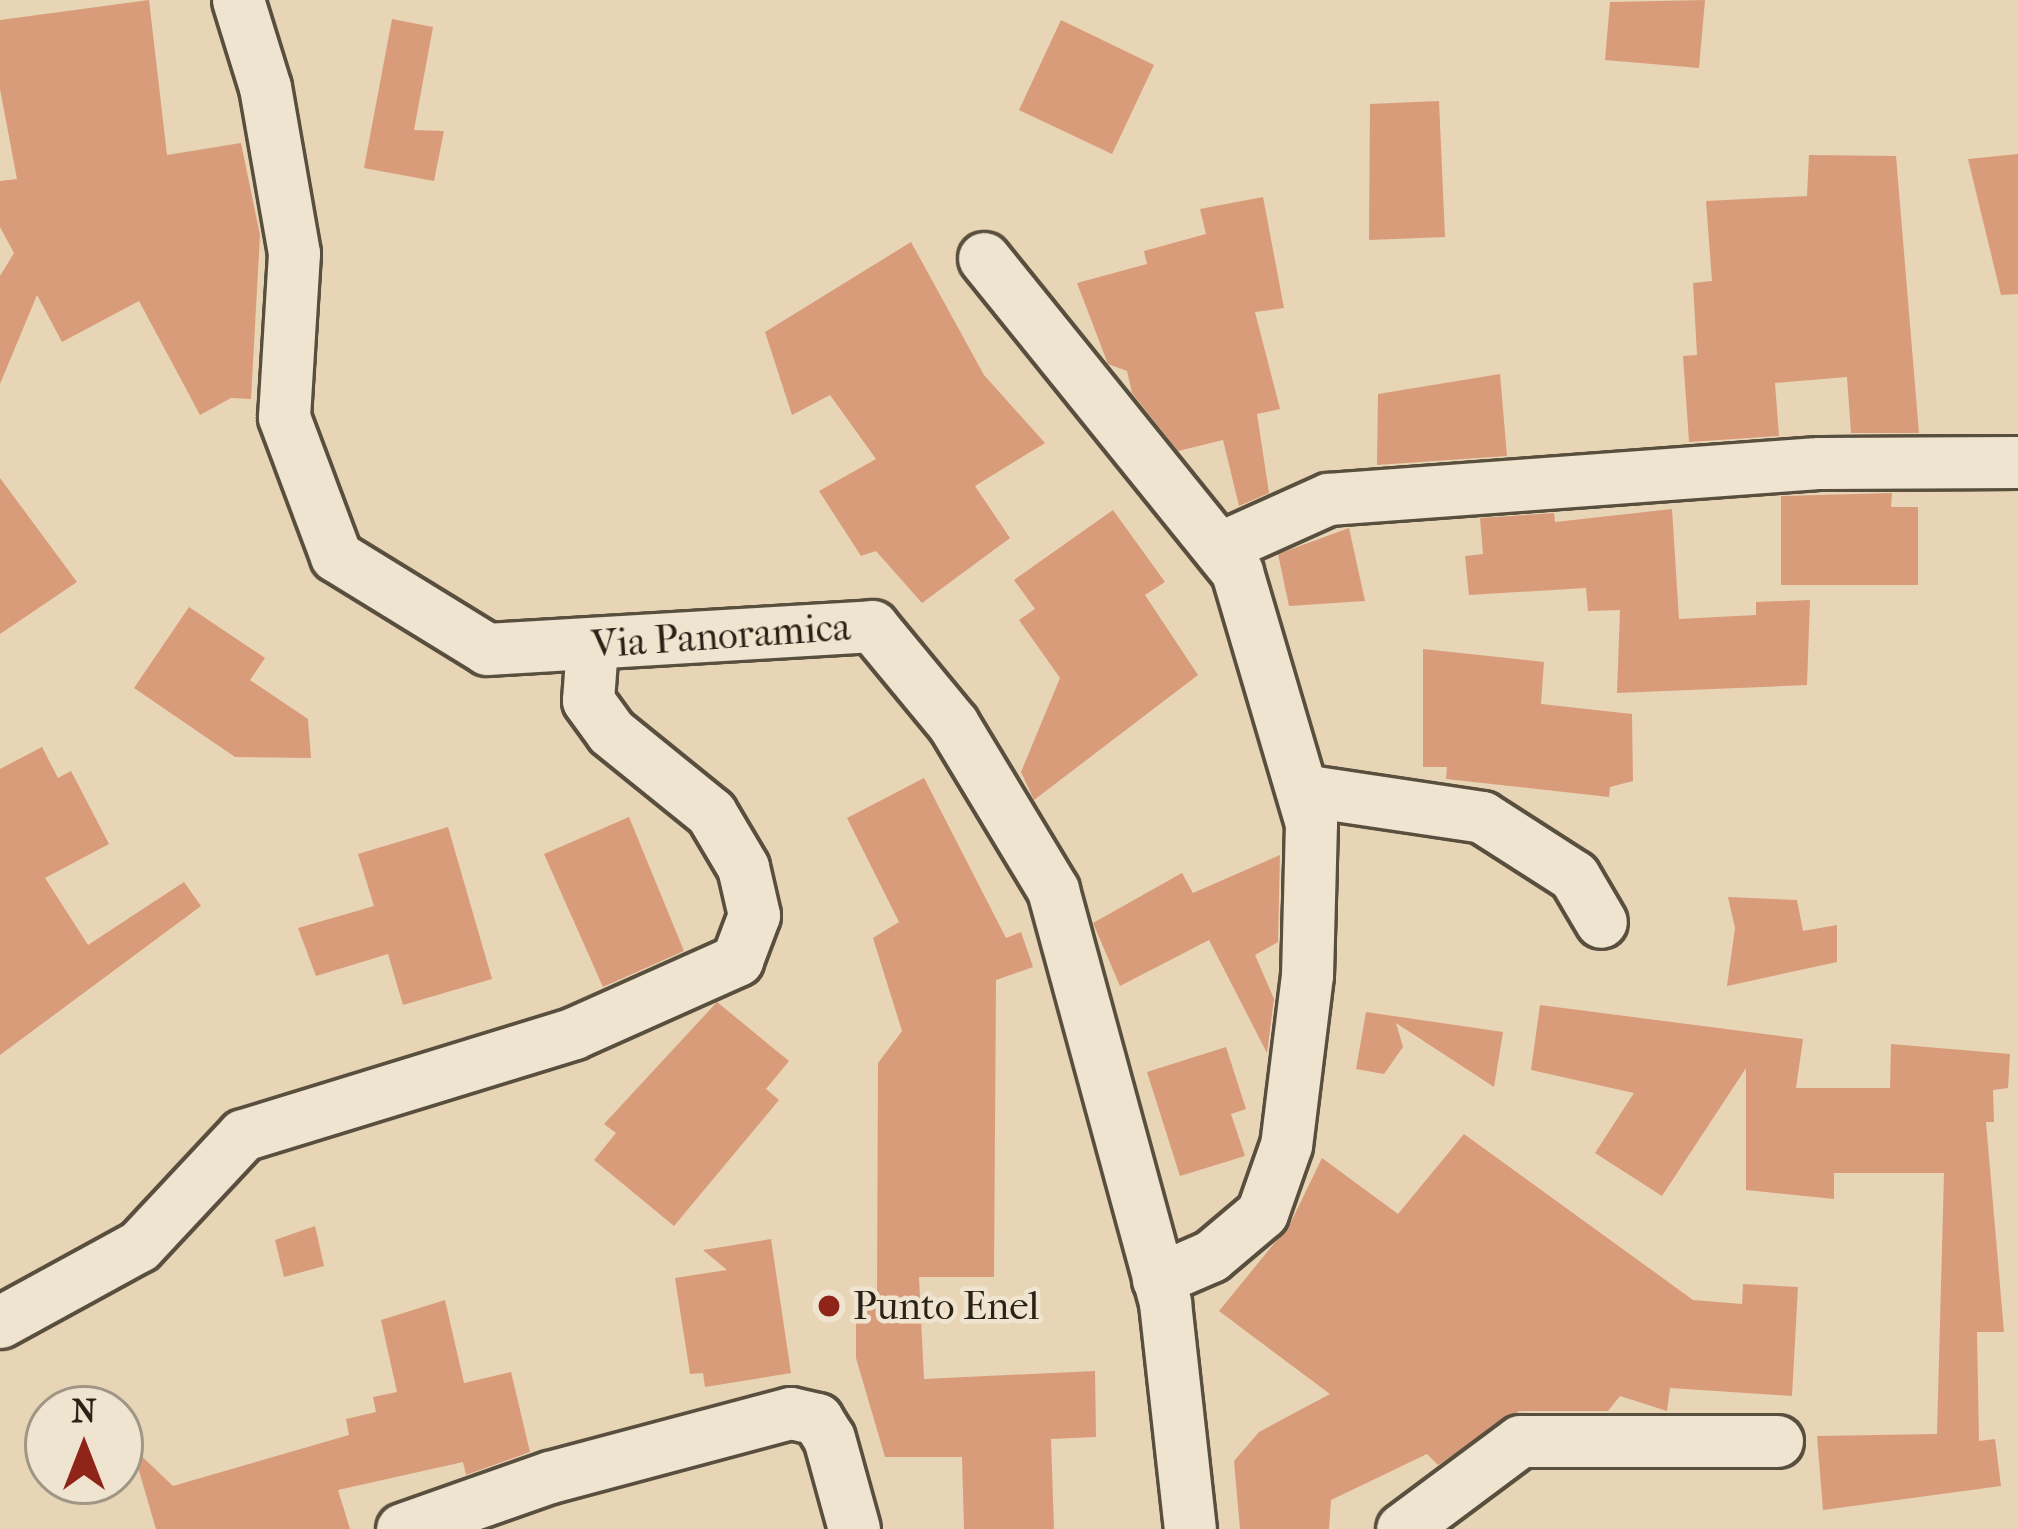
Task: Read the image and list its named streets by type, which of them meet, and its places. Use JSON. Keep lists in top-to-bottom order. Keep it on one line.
{"streets":{"street":["Via Panoramica"]},"places":["Punto Enel"],"north":"top"}
